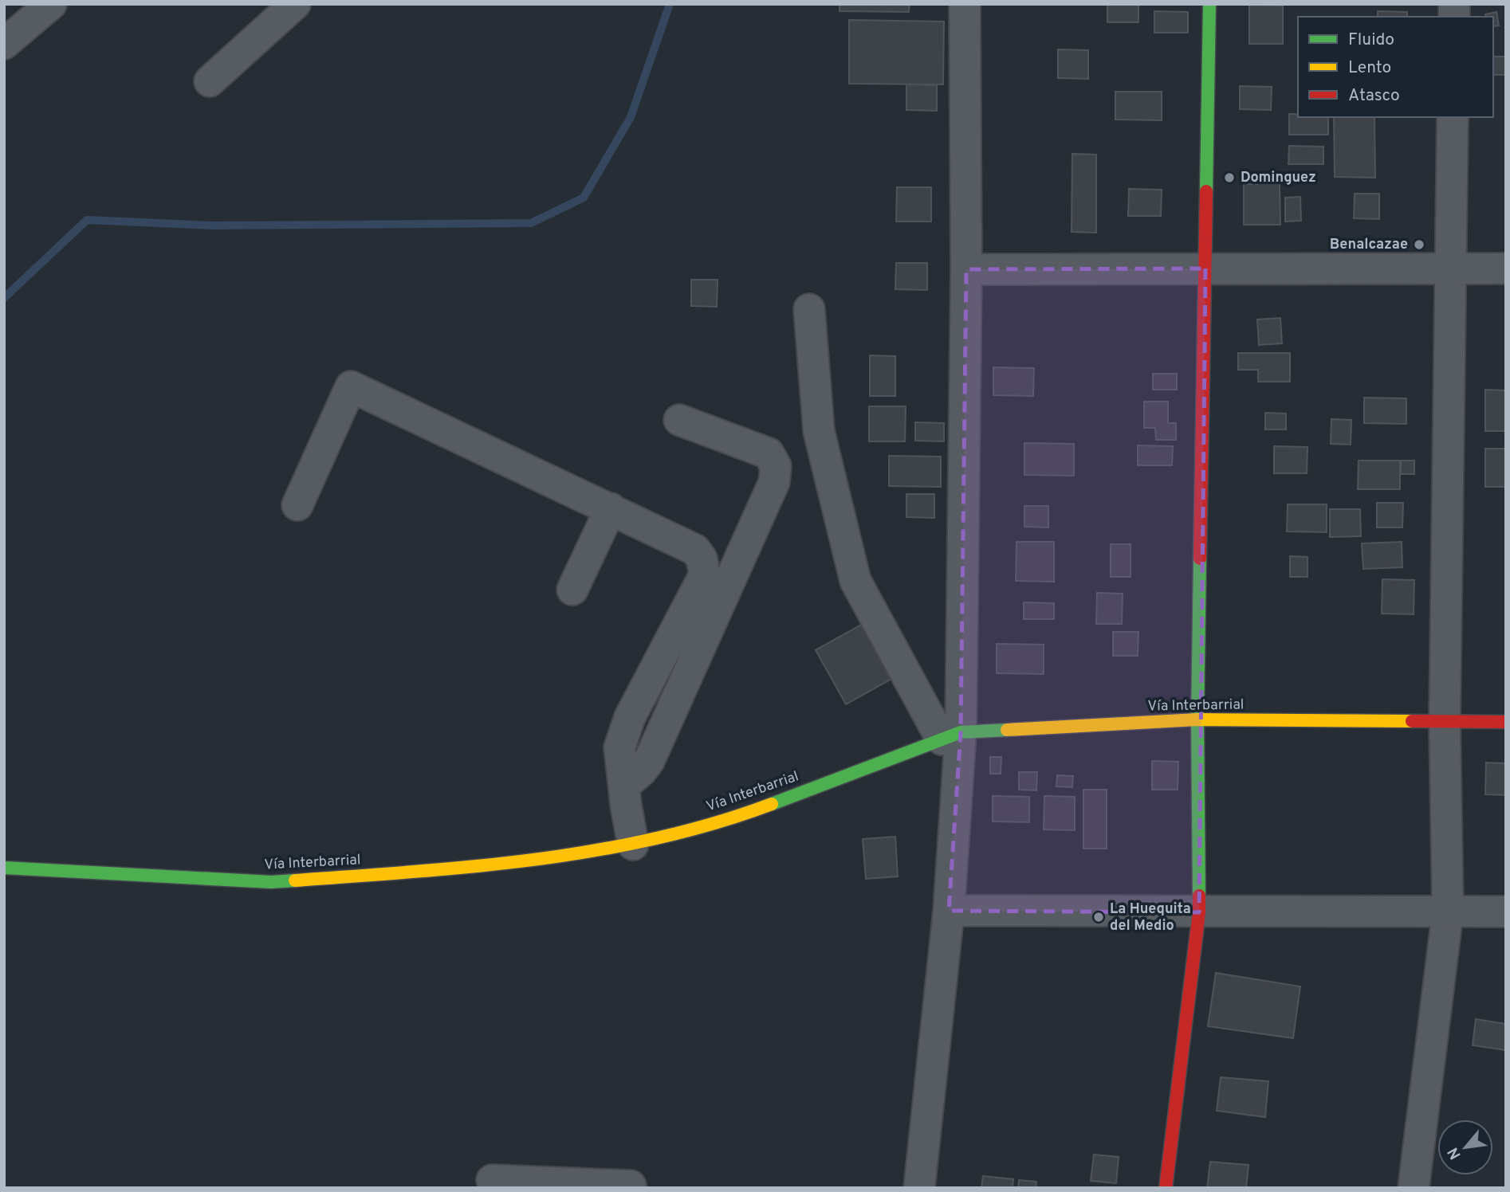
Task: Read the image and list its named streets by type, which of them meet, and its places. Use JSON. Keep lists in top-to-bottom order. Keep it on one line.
{"streets":{"main road":["Vía Interbarrial"]},"places":["Dominguez","Benalcazae","La Huequita del Medio"],"legend":["Fluido","Lento","Atasco"],"north":"bottom left"}
